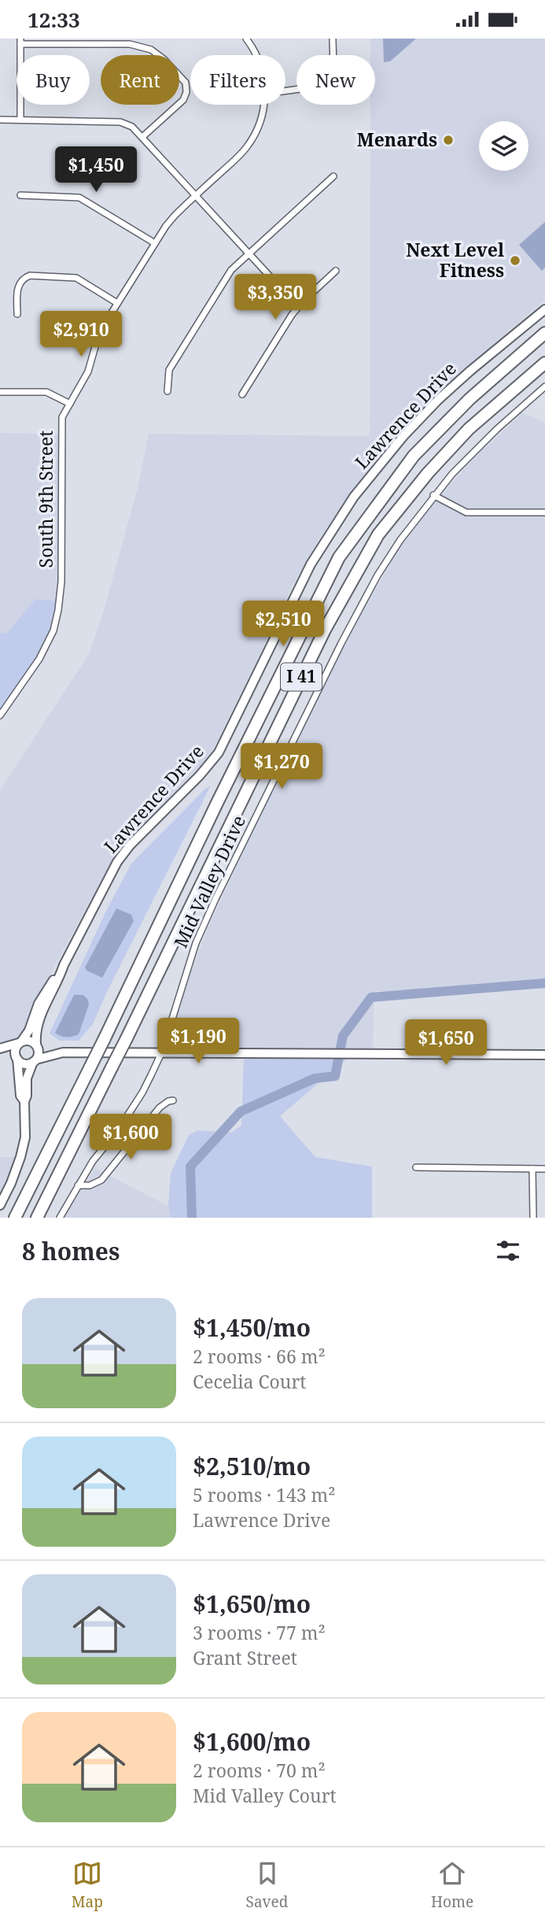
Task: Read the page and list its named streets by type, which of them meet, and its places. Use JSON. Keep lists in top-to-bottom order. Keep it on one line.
{"streets":{"highway":["I 41"],"main road":["Lawrence Drive"],"street":["South 9th Street","Mid Valley Drive"]},"places":["Menards","Next Level Fitness"],"page":{"status":"12:33","chip":["Buy","Rent","Filters","New"],"price":["$1,450","$3,350","$2,910","$2,510","$1,270","$1,190","$1,650","$1,600"],"heading":"8 homes","list":[{"name":"$1,450/mo","note":"2 rooms · 66 m² · Cecelia Court"},{"name":"$2,510/mo","note":"5 rooms · 143 m² · Lawrence Drive"},{"name":"$1,650/mo","note":"3 rooms · 77 m² · Grant Street"},{"name":"$1,600/mo","note":"2 rooms · 70 m² · Mid Valley Court"}],"tabs":["Map","Saved","Home"]}}
